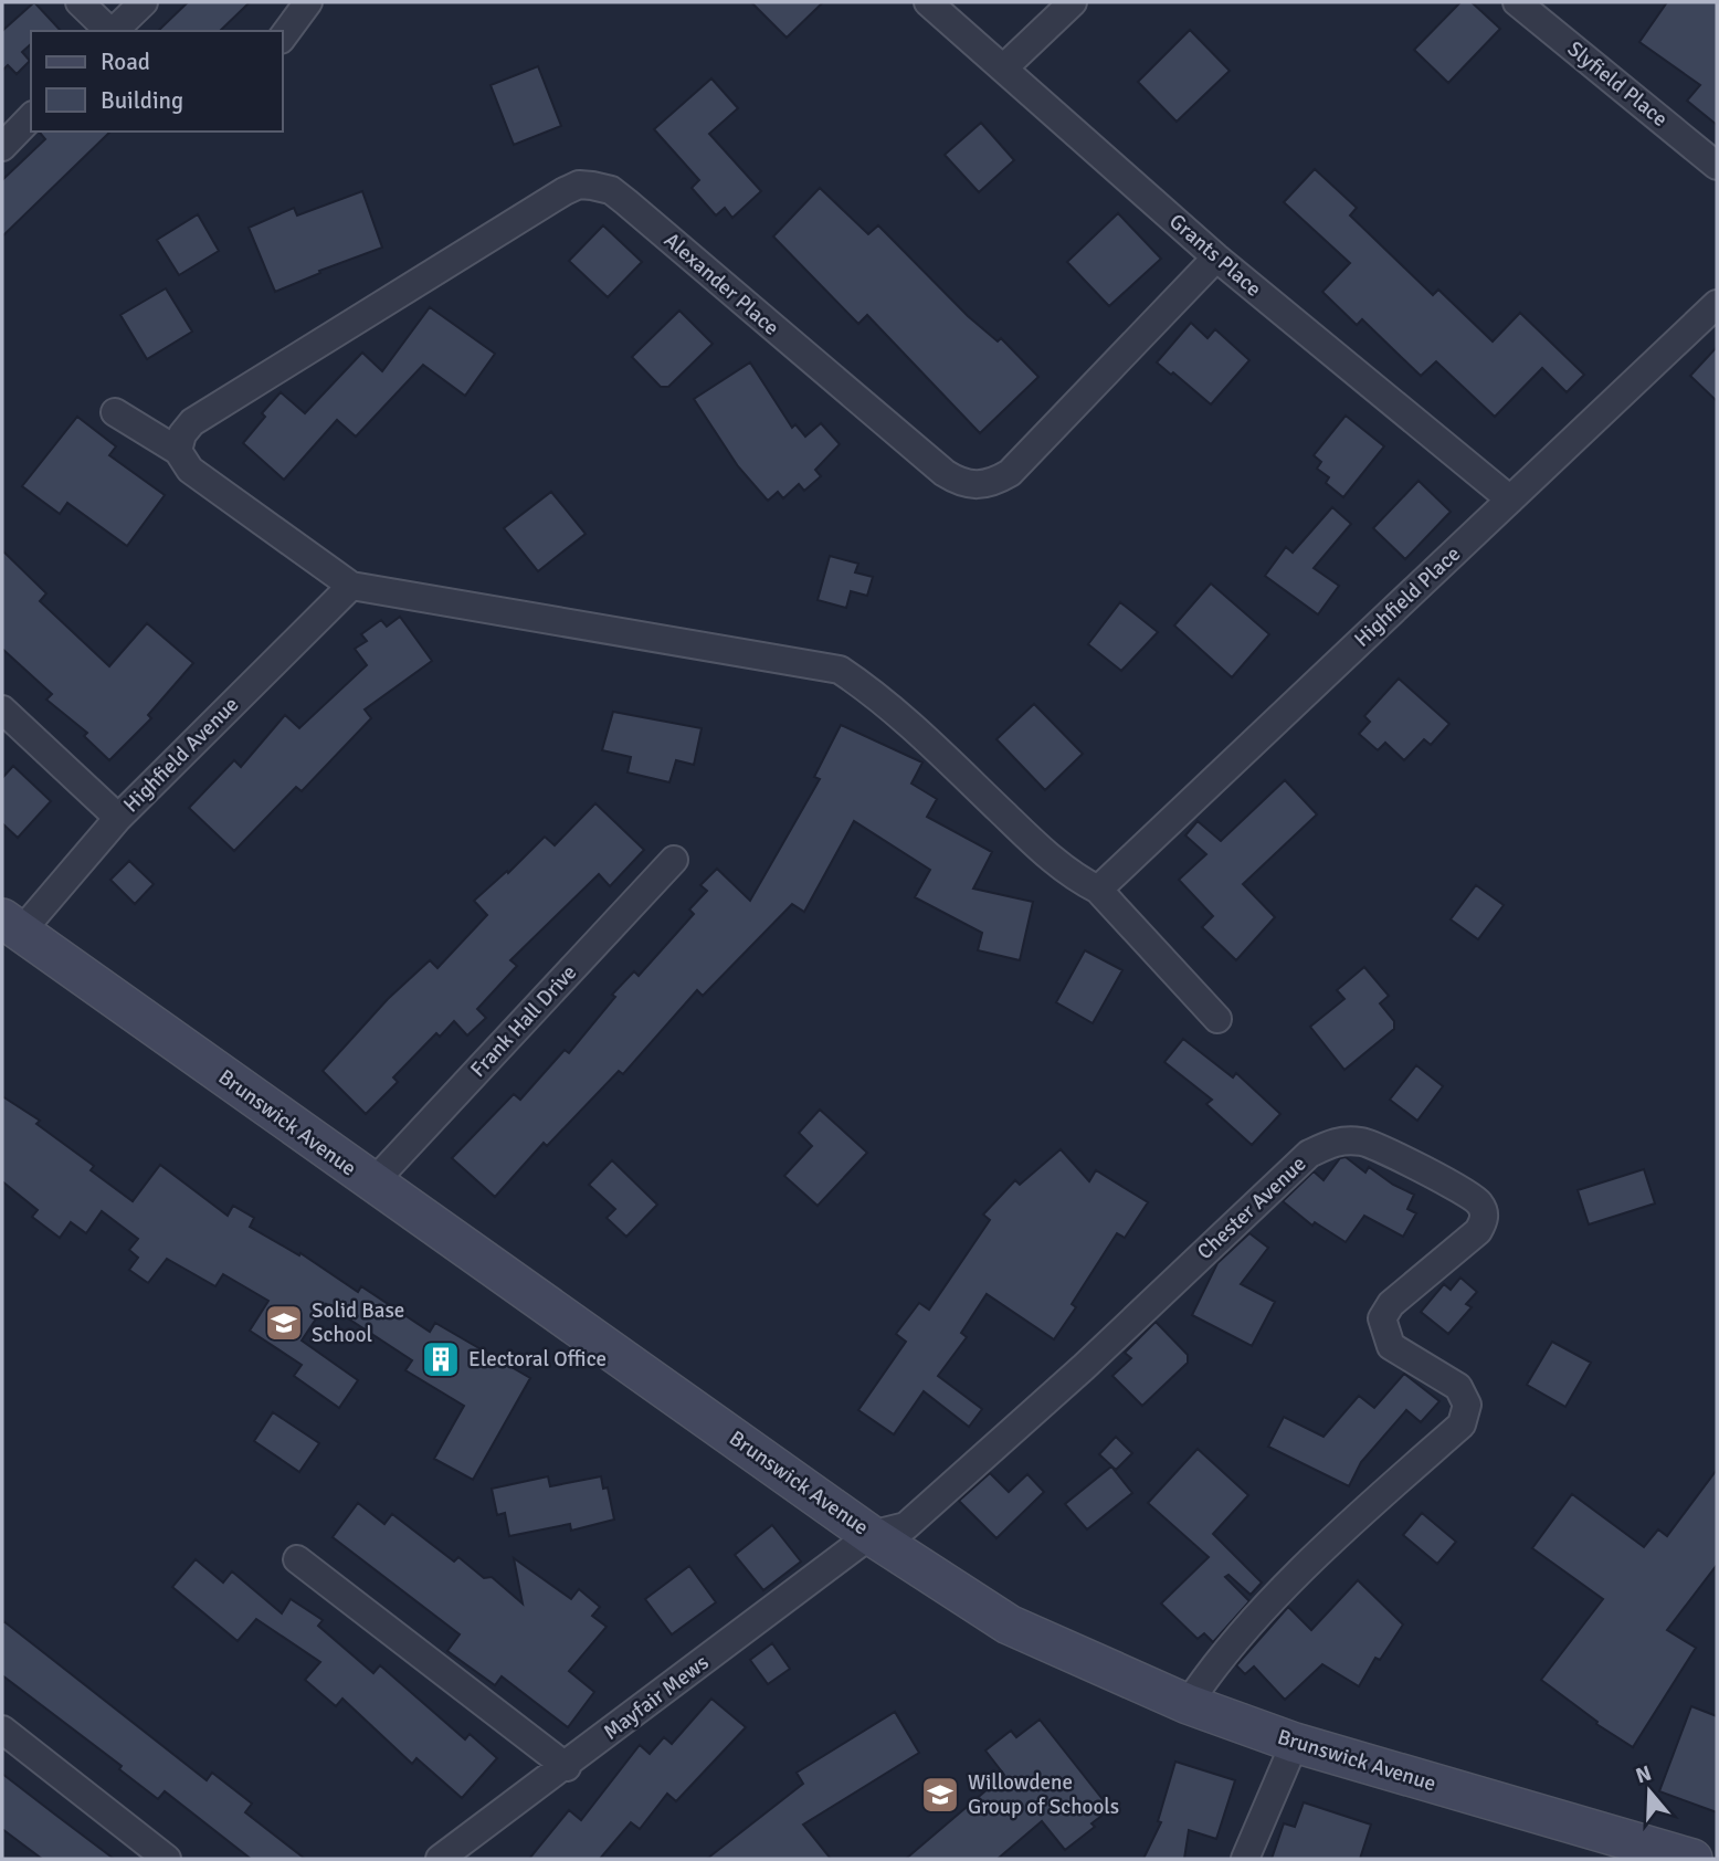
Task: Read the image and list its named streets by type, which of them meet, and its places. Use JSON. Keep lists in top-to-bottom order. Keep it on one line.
{"streets":{"main road":["Brunswick Avenue"],"street":["Slyfield Place","Grants Place","Alexander Place","Highfield Place","Highfield Avenue","Frank Hall Drive","Chester Avenue","Mayfair Mews"]},"crossings":[["Grants Place","Alexander Place"],["Grants Place","Highfield Place"],["Highfield Avenue","Brunswick Avenue"],["Frank Hall Drive","Brunswick Avenue"],["Brunswick Avenue","Chester Avenue"],["Brunswick Avenue","Mayfair Mews"],["Chester Avenue","Mayfair Mews"]],"places":{"school or university":["Solid Base School","Willowdene Group of Schools"],"building":["Electoral Office"]},"legend":["Road","Building"],"north":"top"}
